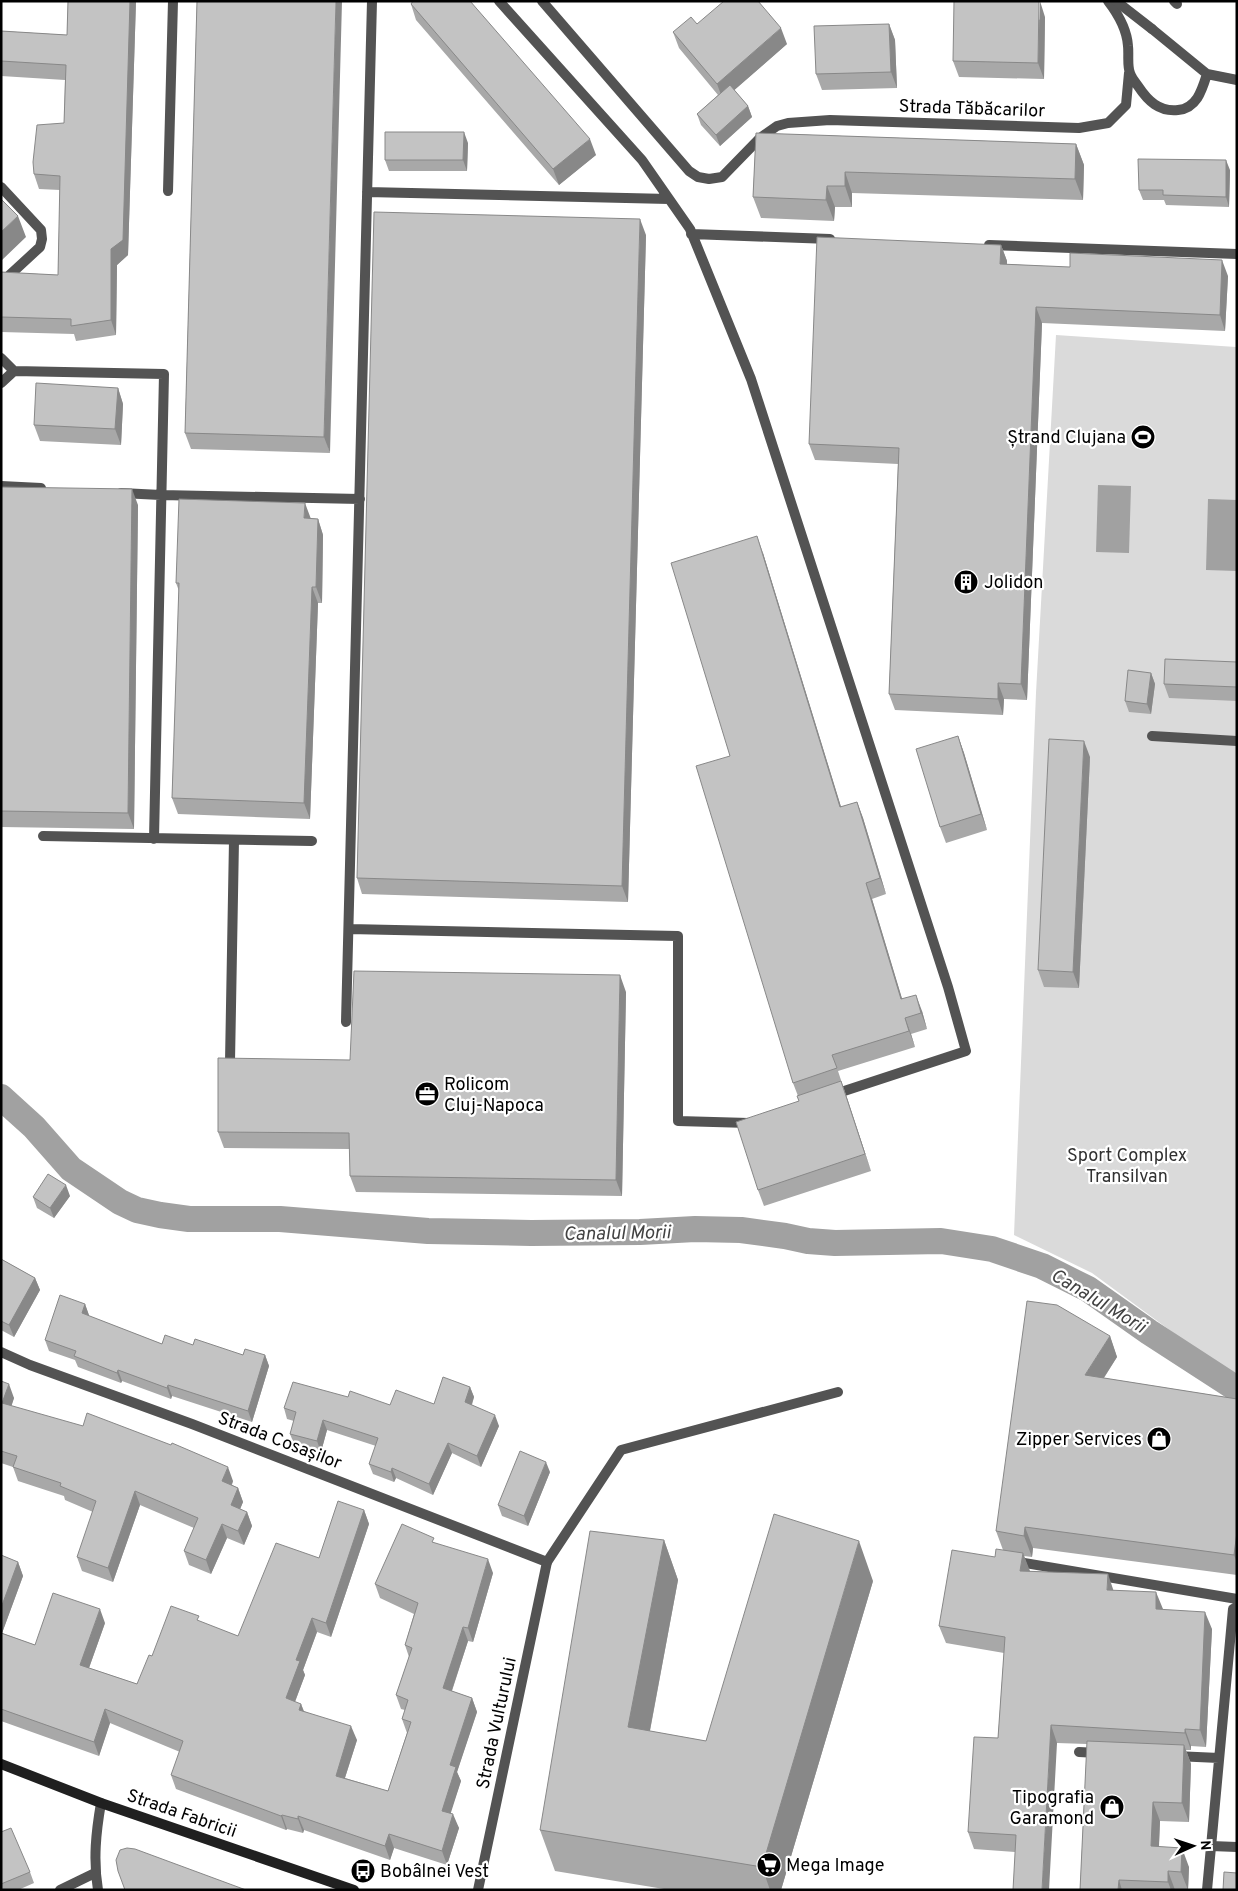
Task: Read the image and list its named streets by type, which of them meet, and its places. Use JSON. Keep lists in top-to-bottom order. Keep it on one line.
{"streets":{"main road":["Strada Fabricii"],"street":["Strada Tăbăcarilor","Strada Cosașilor","Strada Vulturului"]},"crossings":[["Strada Cosașilor","Strada Vulturului"]],"water":["Canalul Morii"],"parks":["Sport Complex Transilvan"],"places":{"sports":["Ștrand Clujana"],"building":["Jolidon"],"office":["Rolicom Cluj-Napoca"],"shop":["Zipper Services","Tipografia Garamond"],"supermarket":["Mega Image"],"bus stop":["Bobâlnei Vest"]},"north":"right"}
